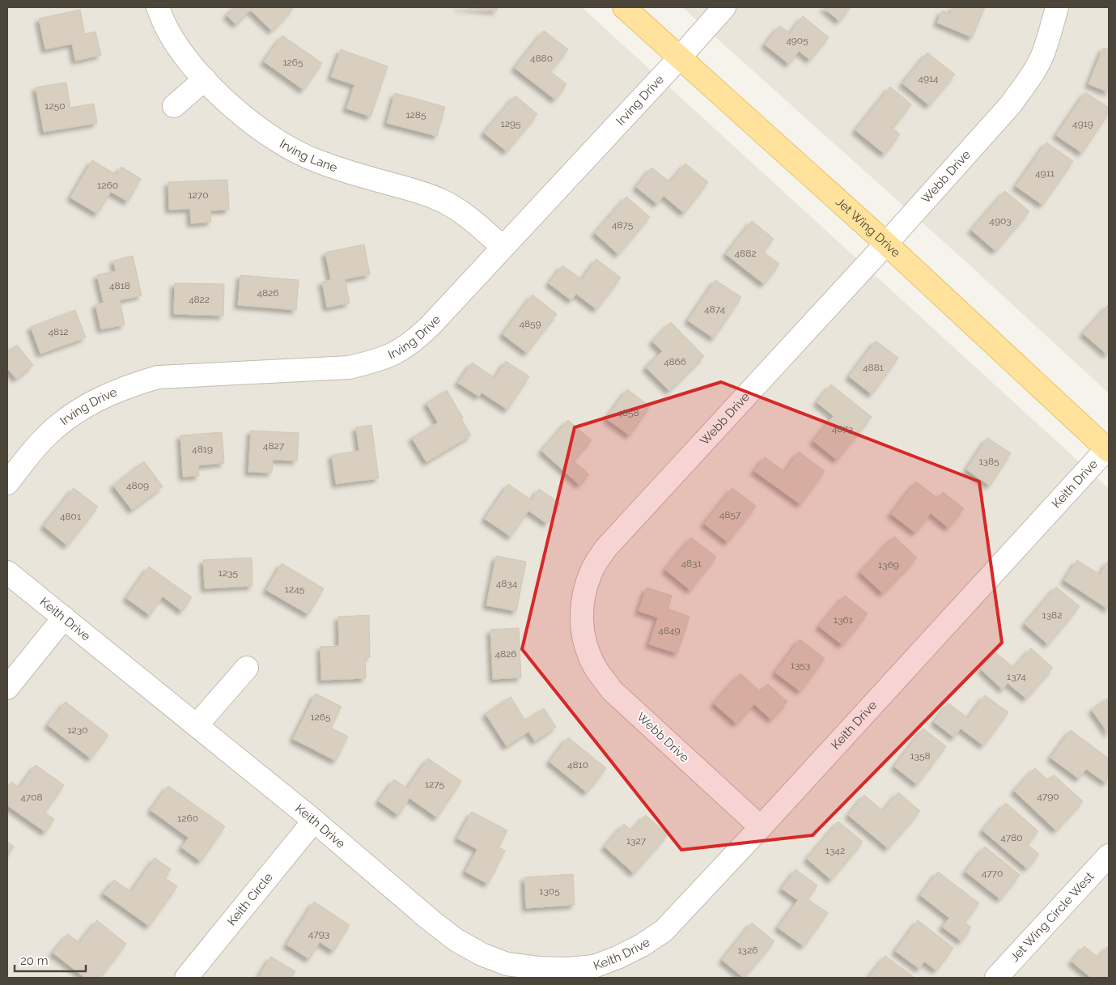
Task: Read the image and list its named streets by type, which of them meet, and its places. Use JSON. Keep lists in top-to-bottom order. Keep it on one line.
{"streets":{"main road":["Jet Wing Drive"],"street":["Irving Drive","Irving Lane","Webb Drive","Keith Drive","Keith Circle","Jet Wing Circle West"]},"crossings":[["Irving Drive","Irving Lane"],["Irving Drive","Jet Wing Drive"],["Webb Drive","Jet Wing Drive"],["Webb Drive","Keith Drive"],["Jet Wing Drive","Keith Drive"],["Keith Drive","Keith Circle"]],"house_numbers":["4905","4880","1265","4914","1250","1285","1295","4919","4911","1260","1270","4903","4875","4882","4818","4826","4822","4874","4859","4812","4866","4881","4858","4873","4827","4819","1385","4809","4857","4801","4831","1369","1235","4834","1245","1382","1361","4849","4826","1353","1374","1265","1230","1358","4810","1275","4790","4708","1260","4780","1327","1342","4770","1305","4793","1326"],"scale_bar":"20 m"}
